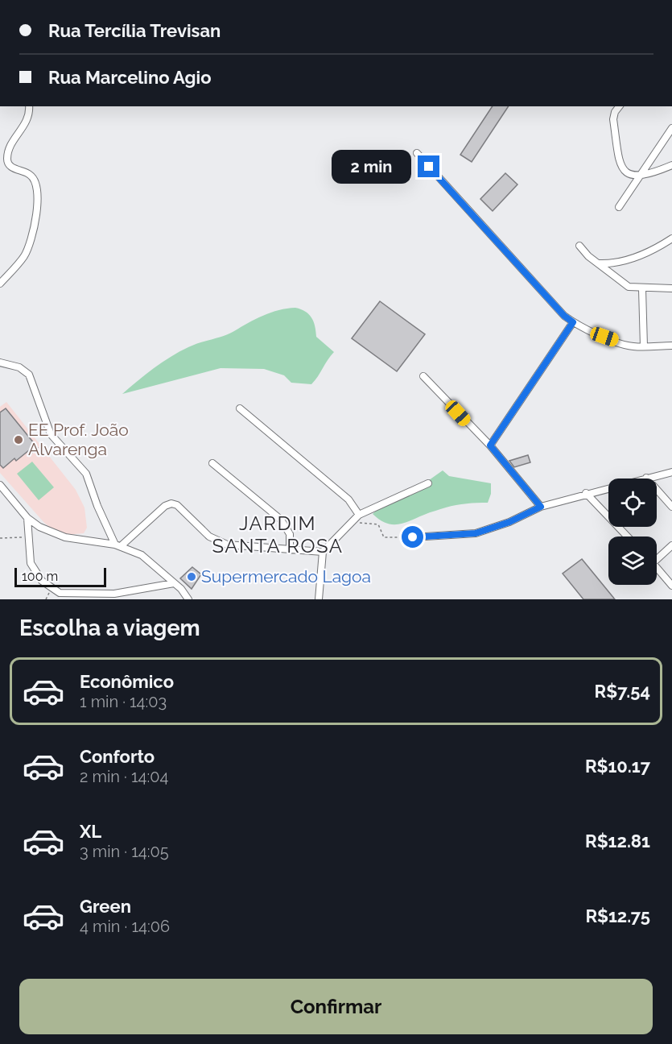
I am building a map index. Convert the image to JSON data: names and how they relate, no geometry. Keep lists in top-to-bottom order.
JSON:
{
  "districts": ["JARDIM SANTA ROSA"],
  "places": ["EE Prof. João Alvarenga", "Supermercado Lagoa"],
  "scale_bar": "100 m",
  "page": {
    "banner": ["Rua Tercília Trevisan", "Rua Marcelino Agio"],
    "bubble": "2 min",
    "scale": "100 m",
    "heading": "Escolha a viagem",
    "list": [
      {
        "name": "Econômico",
        "note": "1 min · 14:03",
        "value": "R$7.54"
      },
      {
        "name": "Conforto",
        "note": "2 min · 14:04",
        "value": "R$10.17"
      },
      {
        "name": "XL",
        "note": "3 min · 14:05",
        "value": "R$12.81"
      },
      {
        "name": "Green",
        "note": "4 min · 14:06",
        "value": "R$12.75"
      }
    ],
    "buttons": "Confirmar"
  }
}
